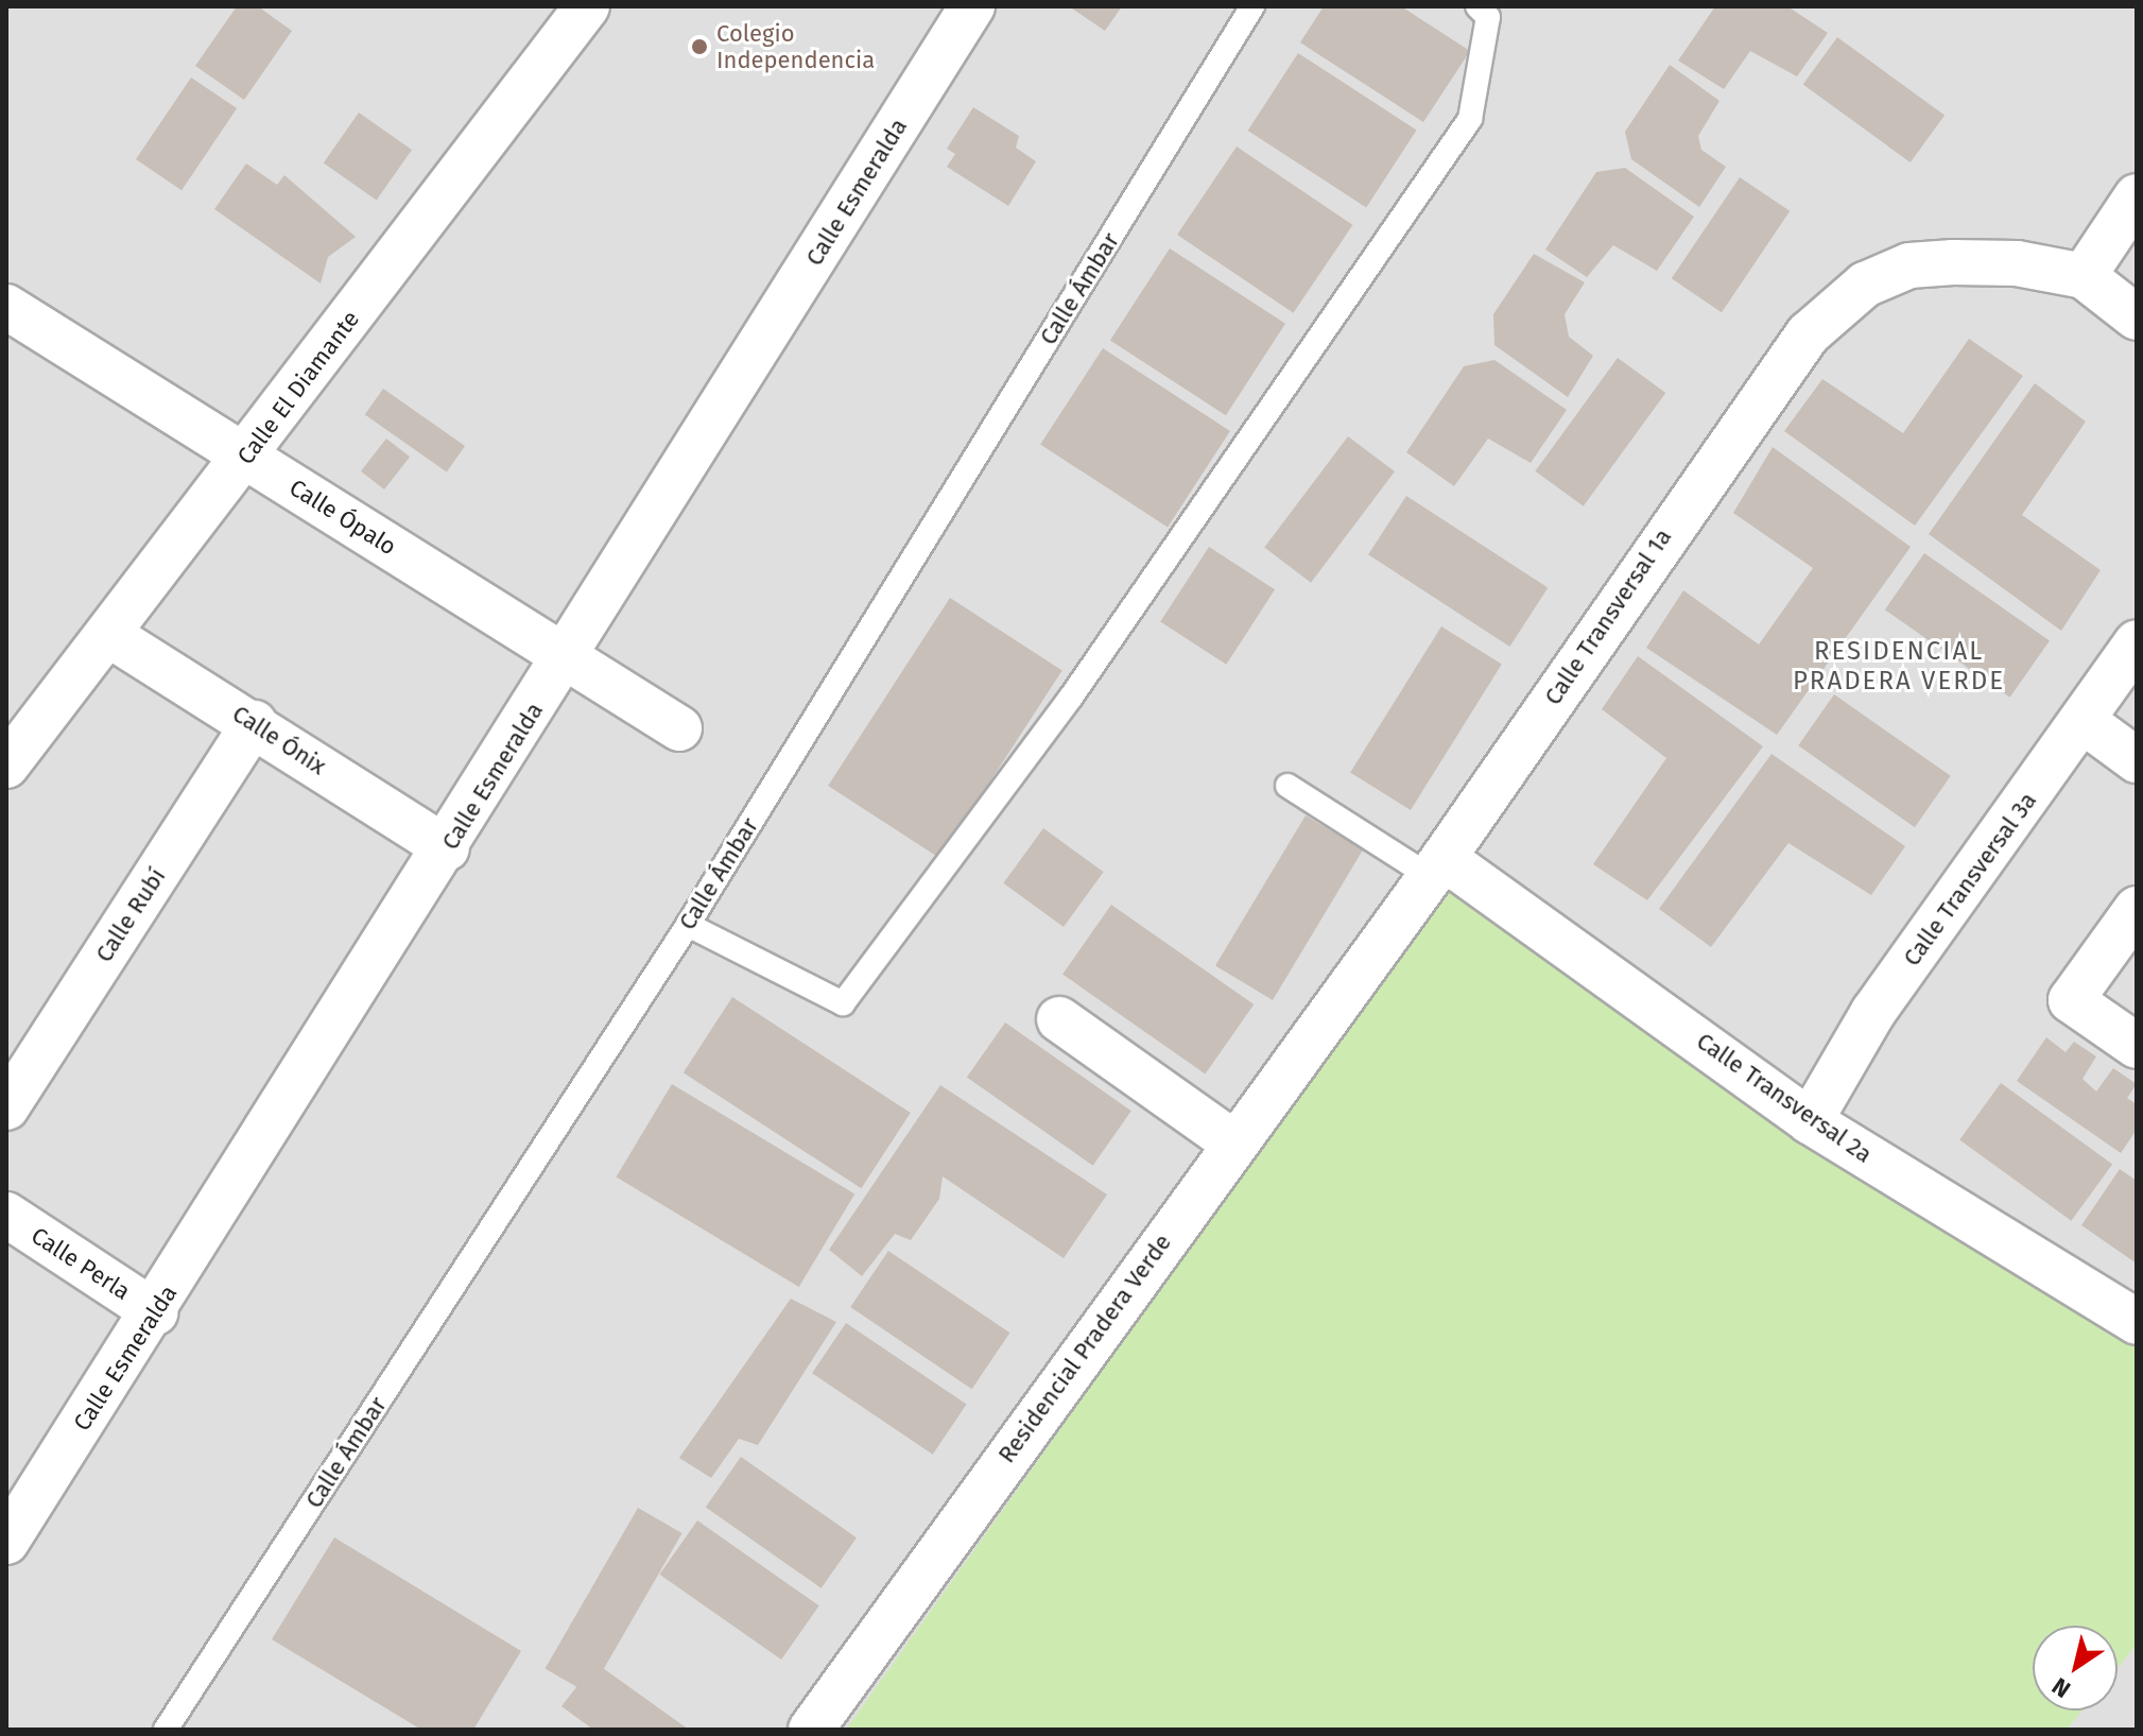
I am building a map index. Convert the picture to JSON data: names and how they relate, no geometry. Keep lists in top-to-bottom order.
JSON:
{
  "streets": {
    "street": [
      "Calle Esmeralda",
      "Calle El Diamante",
      "Calle Ópalo",
      "Calle Transversal 1a",
      "Calle Ónix",
      "Calle Transversal 3a",
      "Calle Rubí",
      "Calle Transversal 2a",
      "Calle Perla",
      "Residencial Pradera Verde"
    ],
    "lane": ["Calle Ámbar"]
  },
  "crossings": [
    ["Calle Esmeralda", "Calle Ópalo"],
    ["Calle Esmeralda", "Calle Ónix"],
    ["Calle Esmeralda", "Calle Perla"],
    ["Calle El Diamante", "Calle Ópalo"],
    ["Calle El Diamante", "Calle Ónix"],
    ["Calle Transversal 1a", "Calle Transversal 2a"],
    ["Calle Transversal 1a", "Residencial Pradera Verde"],
    ["Calle Ónix", "Calle Rubí"],
    ["Calle Transversal 3a", "Calle Transversal 2a"]
  ],
  "districts": ["RESIDENCIAL PRADERA VERDE"],
  "places": ["Colegio Independencia"],
  "north": "bottom left"
}
